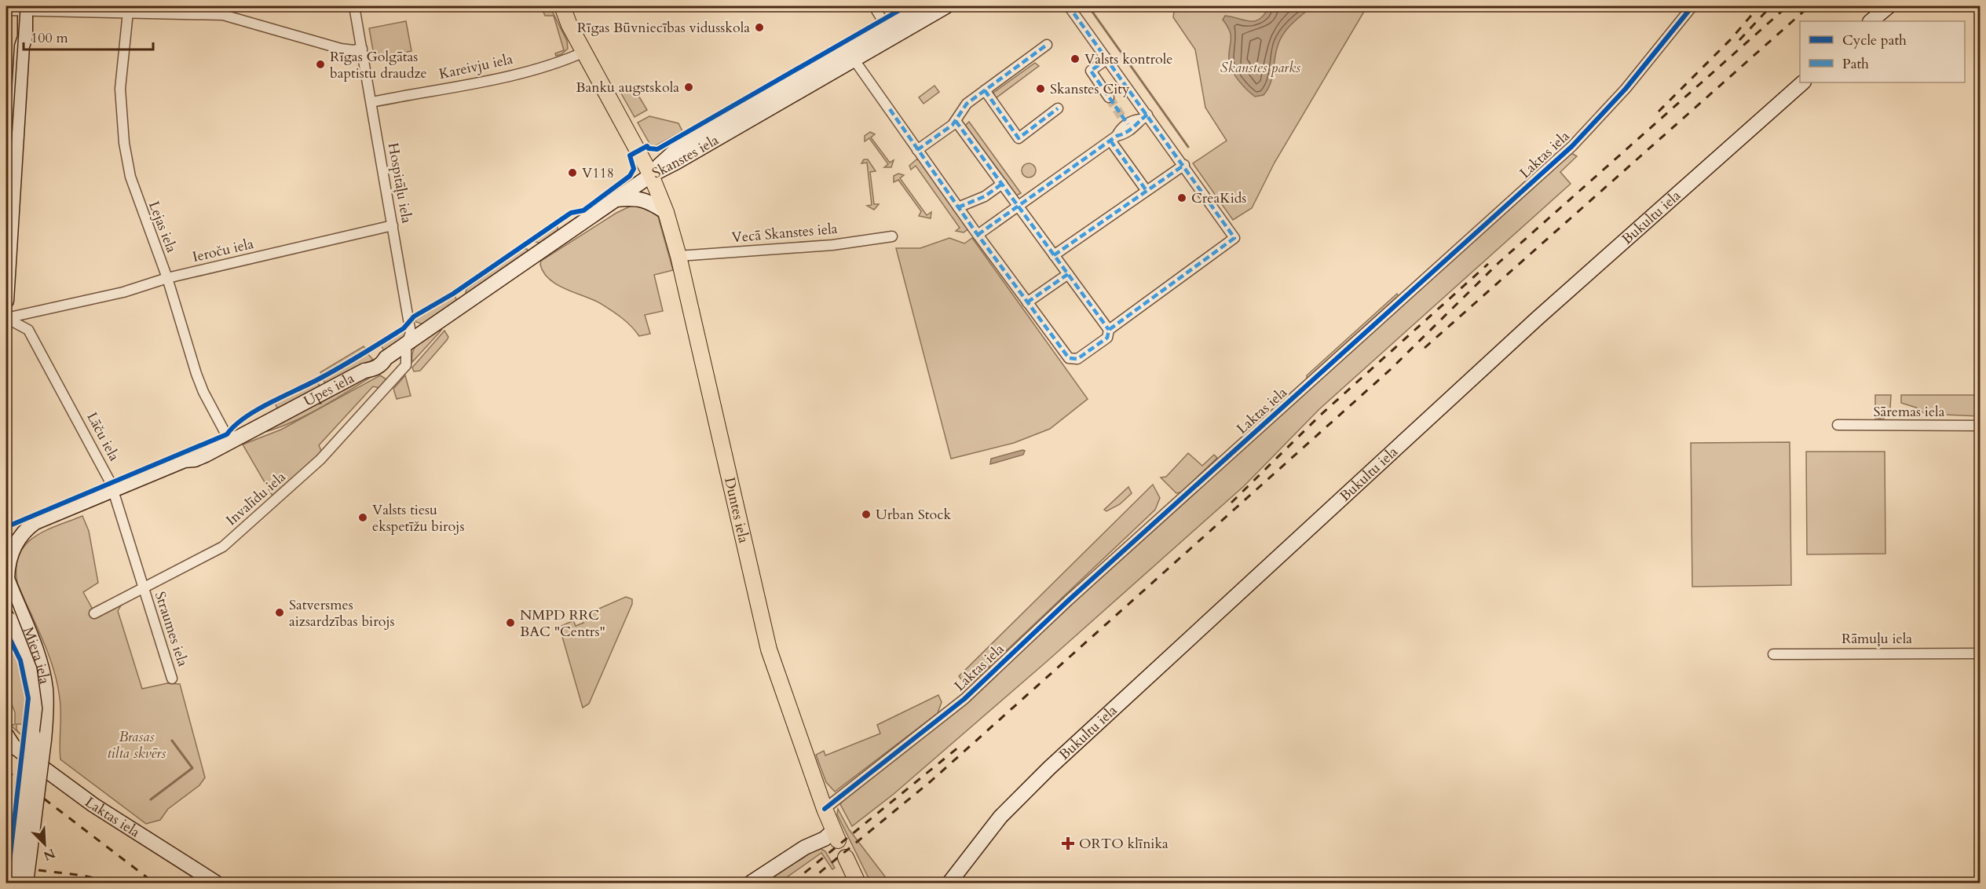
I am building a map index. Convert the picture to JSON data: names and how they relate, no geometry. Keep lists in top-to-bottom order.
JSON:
{
  "streets": {
    "main road": ["Duntes iela"],
    "street": [
      "Kareivju iela",
      "Skanstes iela",
      "Laktas iela",
      "Hospitāļu iela",
      "Bukultu iela",
      "Lejas iela",
      "Vecā Skanstes iela",
      "Ieroču iela",
      "Upes iela",
      "Sāremas iela",
      "Lāču iela",
      "Invalīdu iela",
      "Straumes iela",
      "Rāmuļu iela",
      "Miera iela"
    ]
  },
  "crossings": [
    ["Kareivju iela", "Hospitāļu iela"],
    ["Kareivju iela", "Duntes iela"],
    ["Skanstes iela", "Upes iela"],
    ["Skanstes iela", "Duntes iela"],
    ["Laktas iela", "Duntes iela"],
    ["Hospitāļu iela", "Ieroču iela"],
    ["Hospitāļu iela", "Upes iela"],
    ["Hospitāļu iela", "Invalīdu iela"],
    ["Lejas iela", "Ieroču iela"],
    ["Lejas iela", "Upes iela"],
    ["Vecā Skanstes iela", "Duntes iela"],
    ["Ieroču iela", "Lāču iela"],
    ["Upes iela", "Lāču iela"],
    ["Upes iela", "Duntes iela"],
    ["Upes iela", "Miera iela"],
    ["Lāču iela", "Invalīdu iela"],
    ["Lāču iela", "Straumes iela"],
    ["Invalīdu iela", "Straumes iela"]
  ],
  "parks": ["Skanstes parks", "Brasas tilta skvērs"],
  "places": {
    "other": [
      "Rīgas Būvniecības vidusskola",
      "Valsts kontrole",
      "Rīgas Golgātas baptistu draudze",
      "Banku augstskola",
      "Skanstes City",
      "V118",
      "CreaKids",
      "Urban Stock",
      "Valsts tiesu ekspetīžu birojs",
      "Satversmes aizsardzības birojs",
      "NMPD RRC BAC \"Centrs\""
    ],
    "health": ["ORTO klīnika"]
  },
  "legend": ["Cycle path", "Path"],
  "scale_bar": "100 m",
  "north": "bottom right"
}
